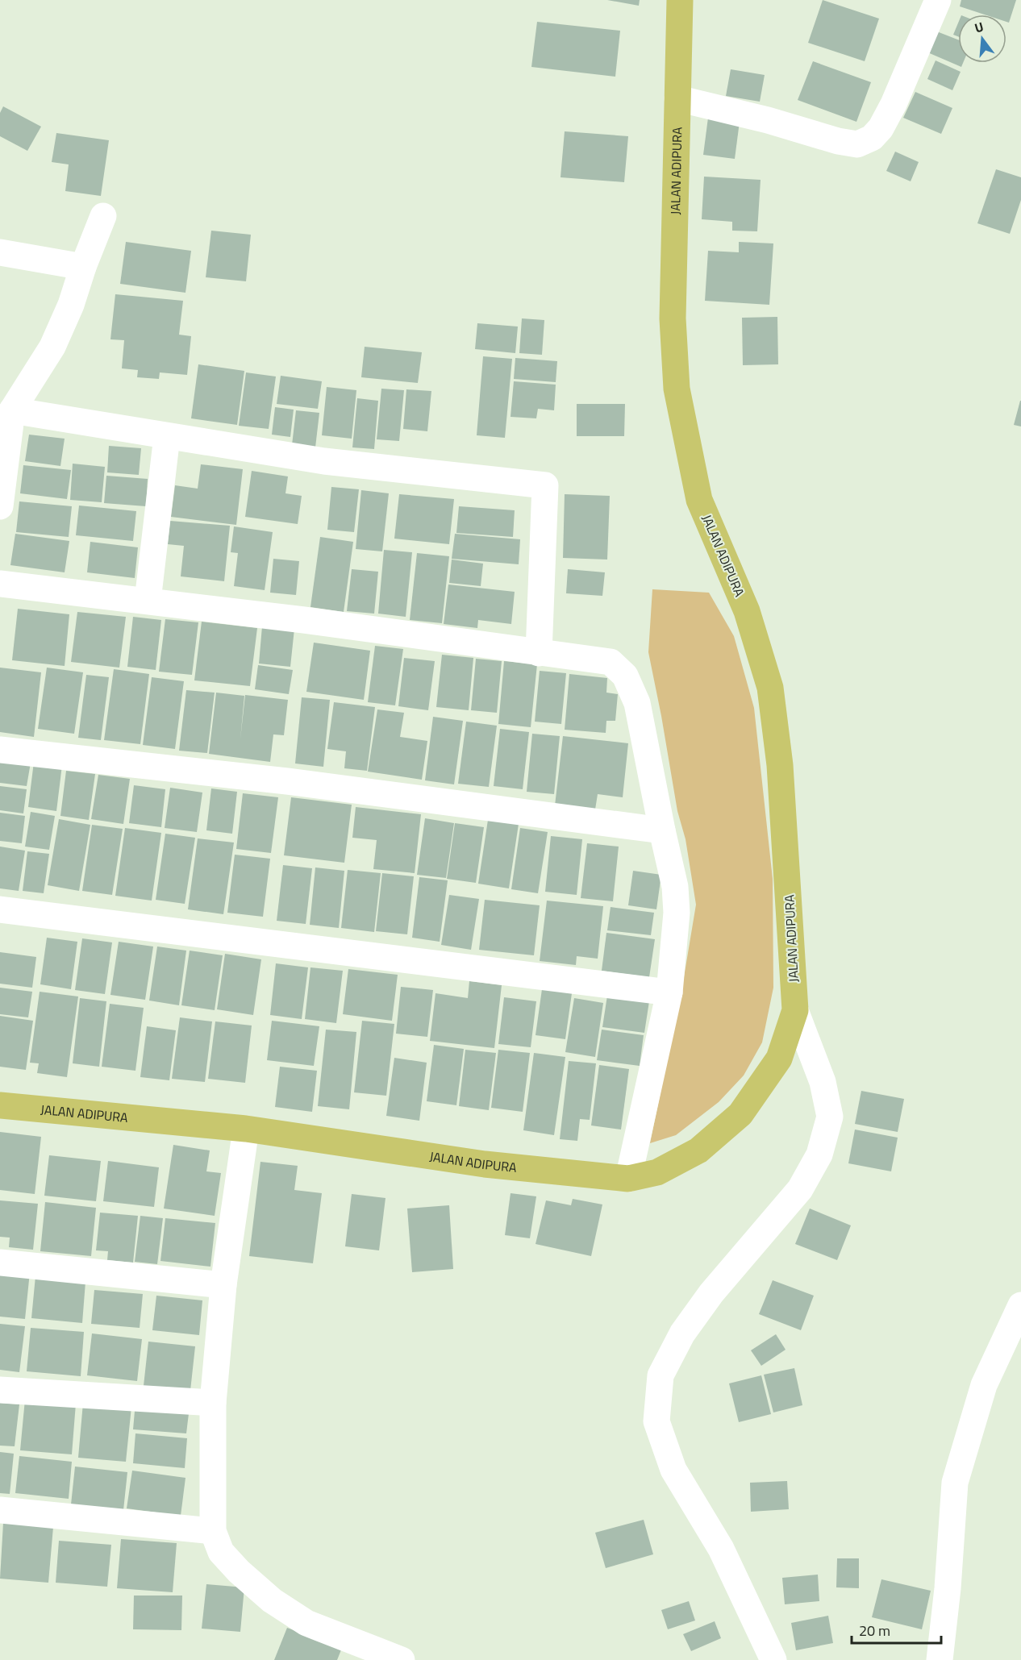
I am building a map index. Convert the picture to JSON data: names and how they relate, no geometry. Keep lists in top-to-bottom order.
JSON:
{
  "streets": {
    "highway": ["JALAN ADIPURA"]
  },
  "scale_bar": "20 m",
  "north": "top"
}
